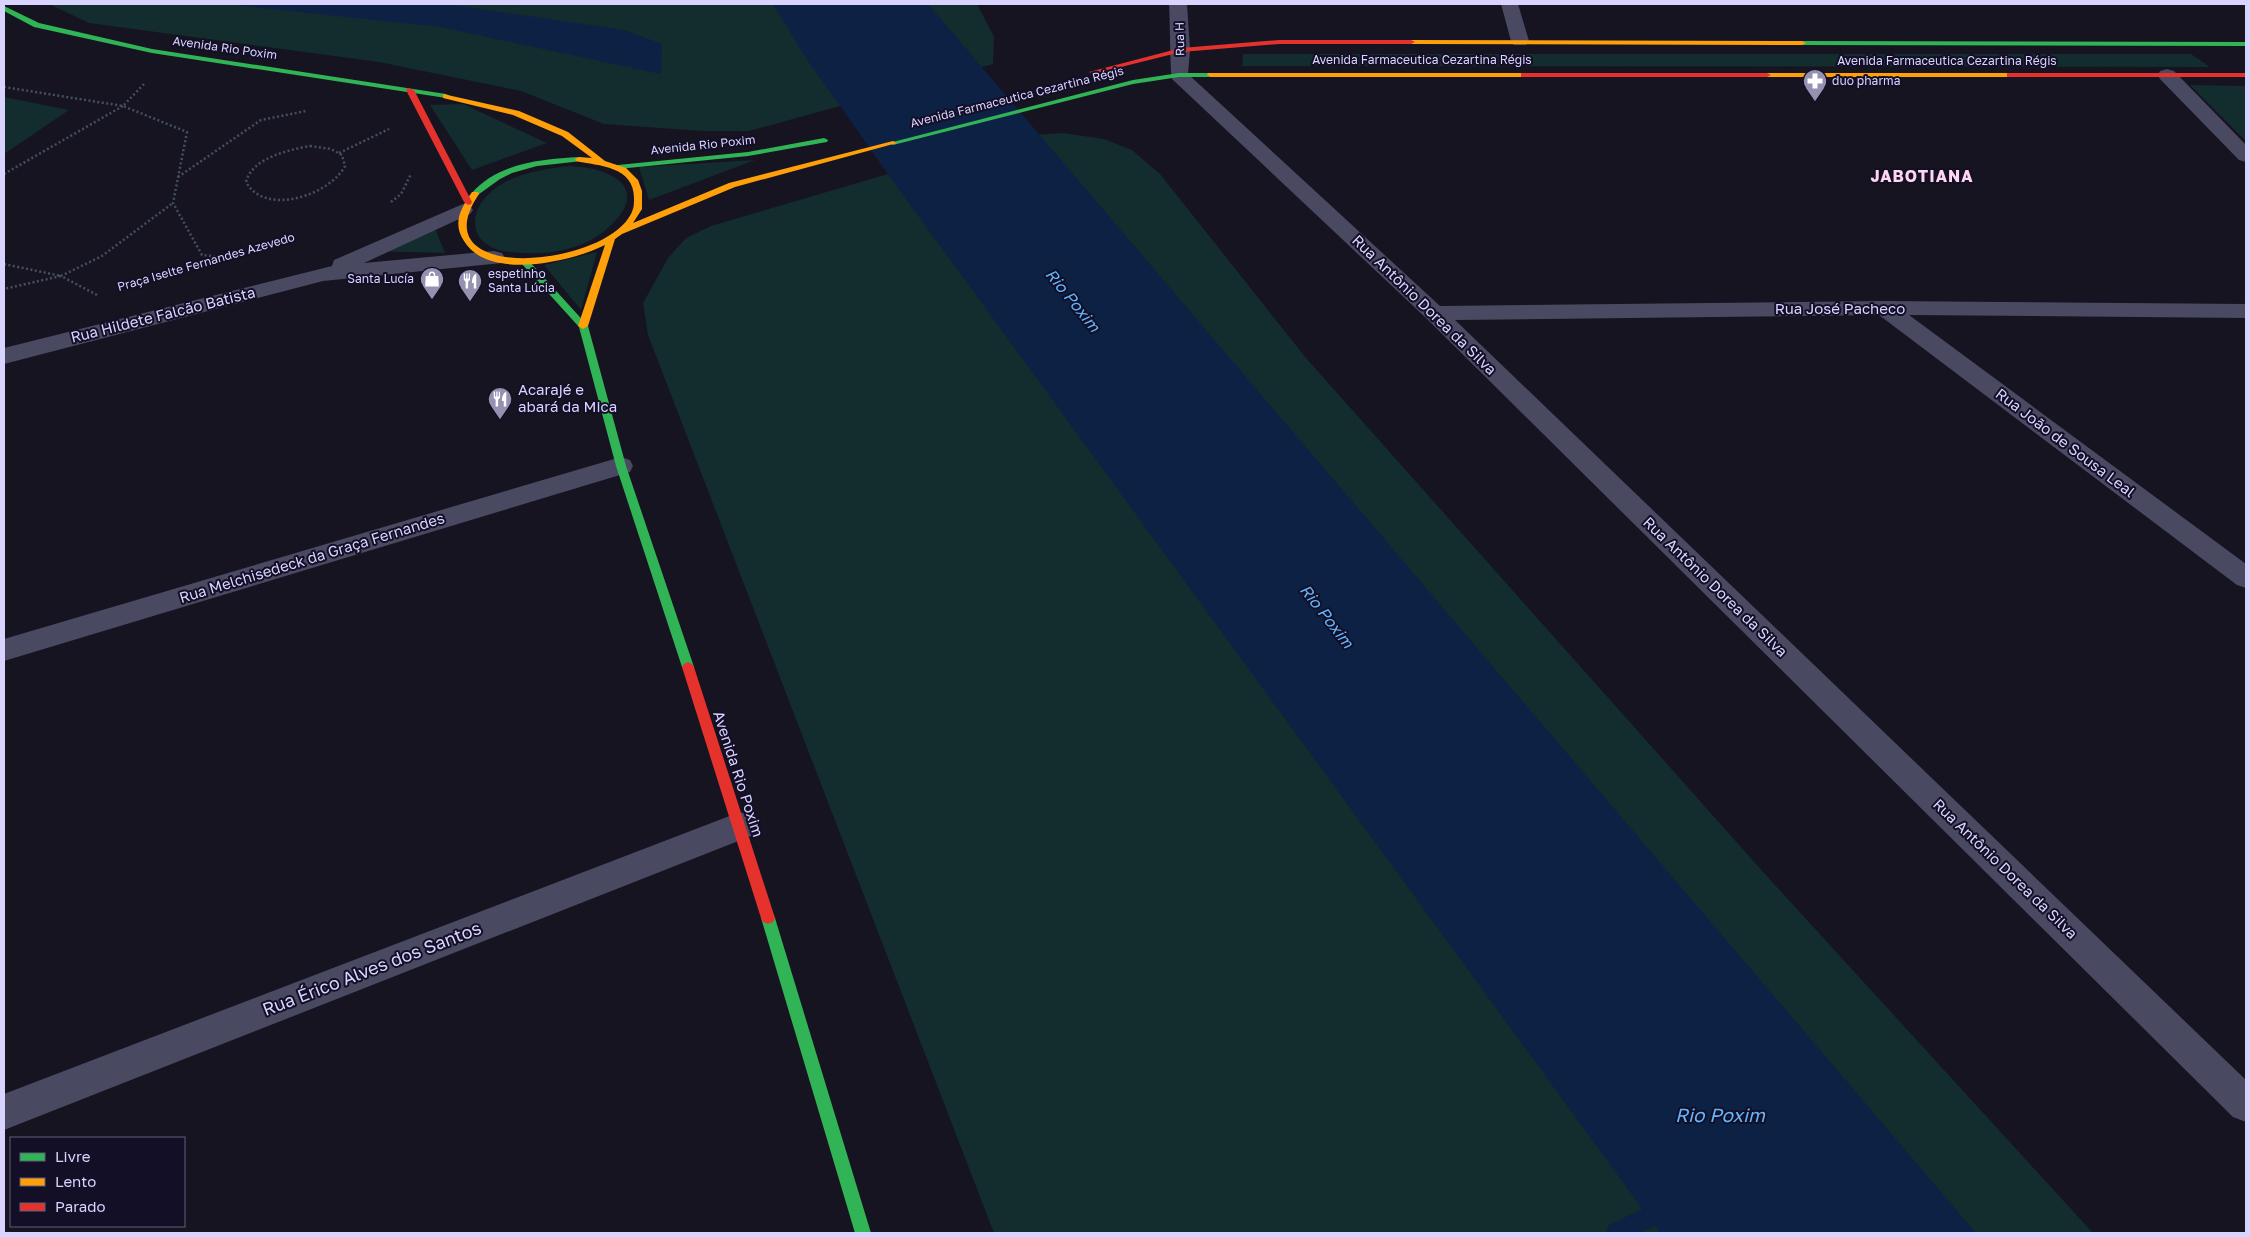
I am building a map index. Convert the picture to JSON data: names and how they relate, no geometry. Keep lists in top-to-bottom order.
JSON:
{
  "streets": {
    "street": [
      "Rua H",
      "Avenida Rio Poxim",
      "Avenida Farmaceutica Cezartina Régis",
      "Rua Antônio Dorea da Silva",
      "Rua José Pacheco",
      "Rua Hildete Falcão Batista",
      "Rua João de Sousa Leal",
      "Rua Melchisedeck da Graça Fernandes",
      "Rua Érico Alves dos Santos"
    ]
  },
  "crossings": [
    ["Rua H", "Avenida Farmaceutica Cezartina Régis"],
    ["Rua H", "Rua Antônio Dorea da Silva"],
    ["Avenida Rio Poxim", "Avenida Farmaceutica Cezartina Régis"],
    ["Avenida Rio Poxim", "Rua Hildete Falcão Batista"],
    ["Avenida Rio Poxim", "Rua Melchisedeck da Graça Fernandes"],
    ["Avenida Rio Poxim", "Rua Érico Alves dos Santos"],
    ["Avenida Farmaceutica Cezartina Régis", "Rua Antônio Dorea da Silva"],
    ["Avenida Farmaceutica Cezartina Régis", "Rua Hildete Falcão Batista"],
    ["Rua Antônio Dorea da Silva", "Rua José Pacheco"],
    ["Rua José Pacheco", "Rua João de Sousa Leal"]
  ],
  "districts": ["JABOTIANA"],
  "water": ["Rio Poxim"],
  "places": {
    "pharmacy": ["duo pharma"],
    "shop": ["Santa Lucía"],
    "restaurant": ["espetinho Santa Lúcia", "Acarajé e abará da Mica"]
  },
  "legend": ["Livre", "Lento", "Parado"]
}
